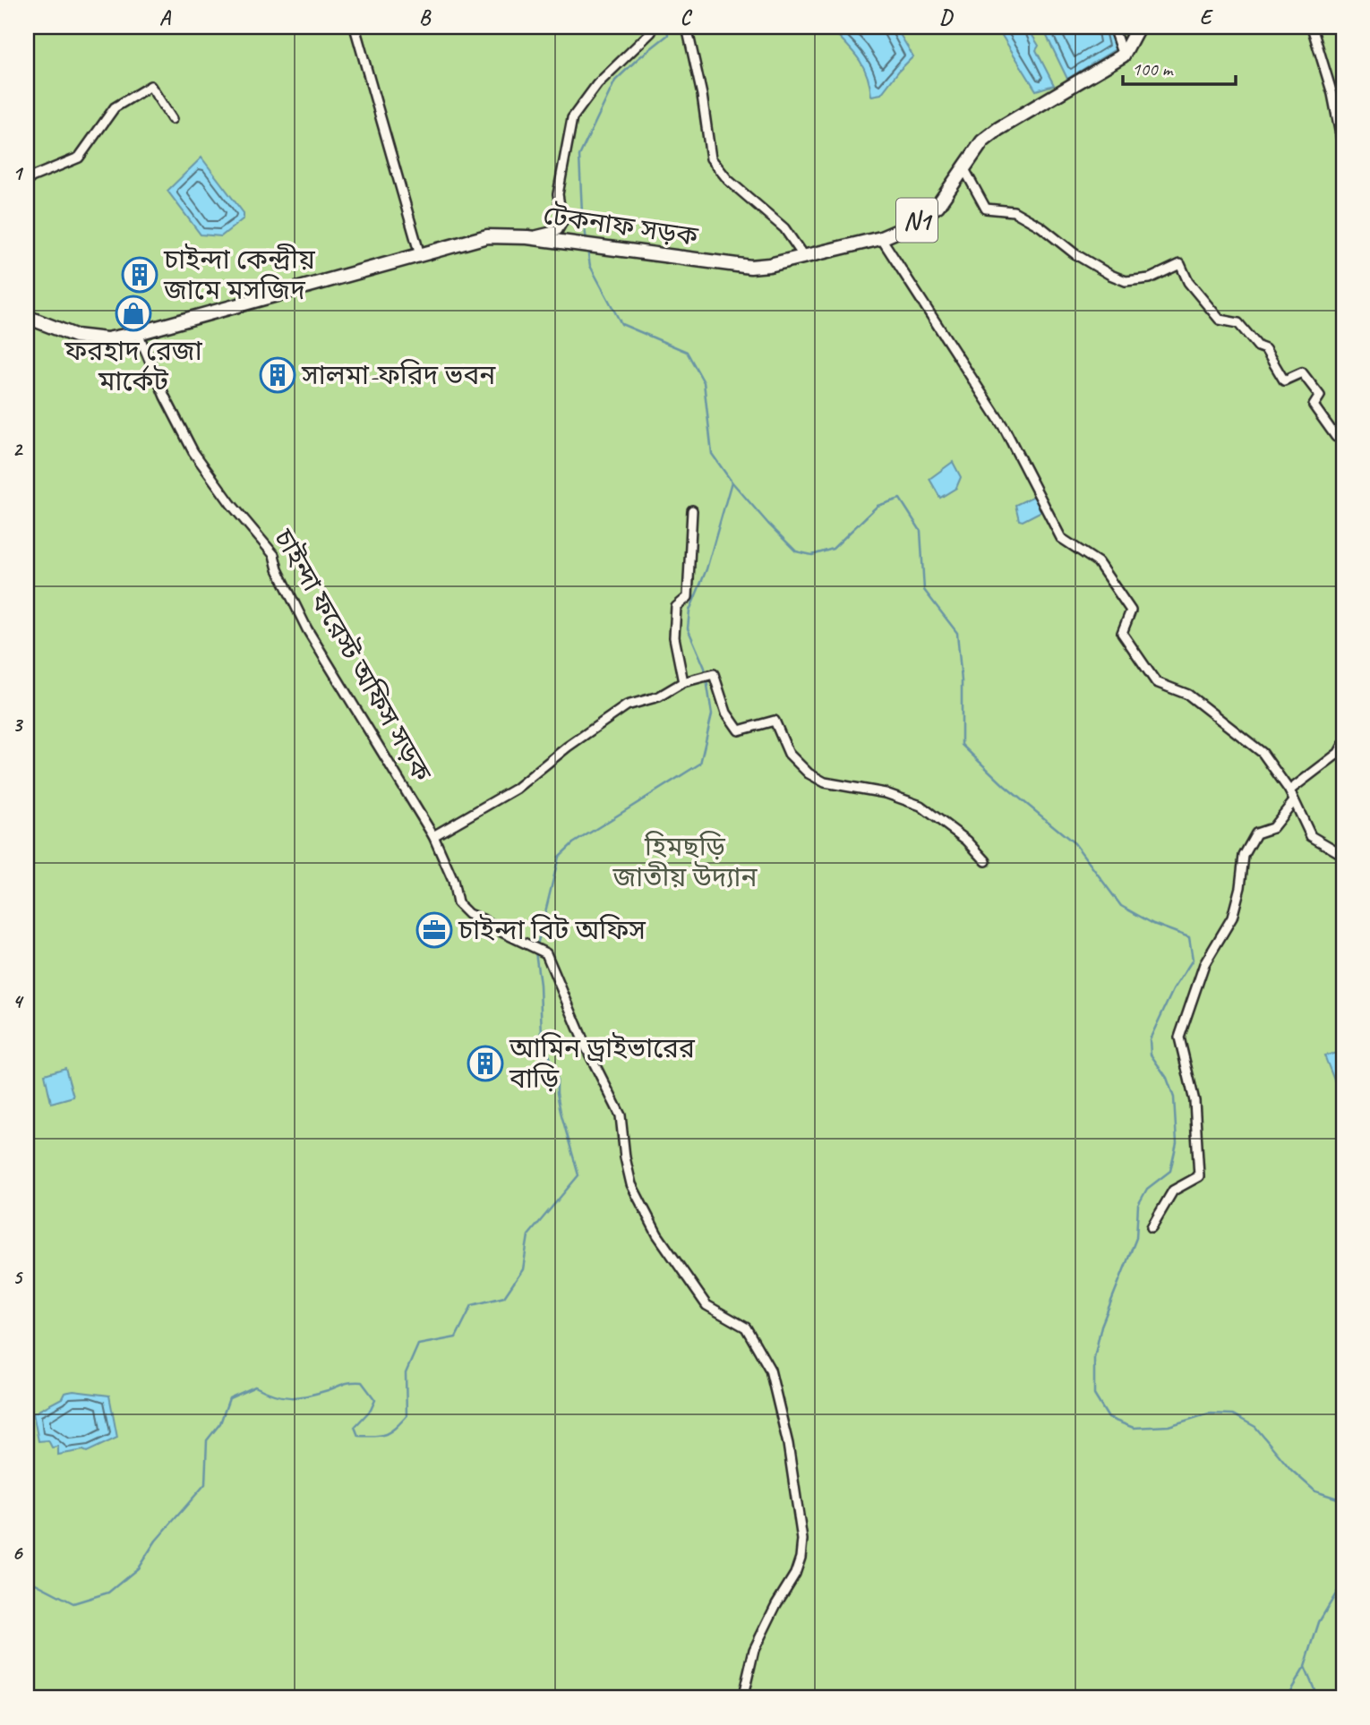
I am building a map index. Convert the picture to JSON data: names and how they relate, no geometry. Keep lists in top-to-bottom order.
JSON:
{
  "streets": {
    "highway": ["N1", "টেকনাফ সড়ক"],
    "street": ["চাইন্দা ফরেস্ট অফিস সড়ক"]
  },
  "crossings": [
    ["টেকনাফ সড়ক", "চাইন্দা ফরেস্ট অফিস সড়ক"]
  ],
  "parks": ["হিমছড়ি জাতীয় উদ্যান"],
  "places": {
    "building": ["চাইন্দা কেন্দ্রীয় জামে মসজিদ", "সালমা-ফরিদ ভবন", "আমিন ড্রাইভারের বাড়ি"],
    "shop": ["ফরহাদ রেজা মার্কেট"],
    "office": ["চাইন্দা বিট অফিস"]
  },
  "scale_bar": "100 m",
  "grid": {
    "columns": [
      "A",
      "B",
      "C",
      "D",
      "E"
    ],
    "rows": [
      "1",
      "2",
      "3",
      "4",
      "5",
      "6"
    ]
  }
}
